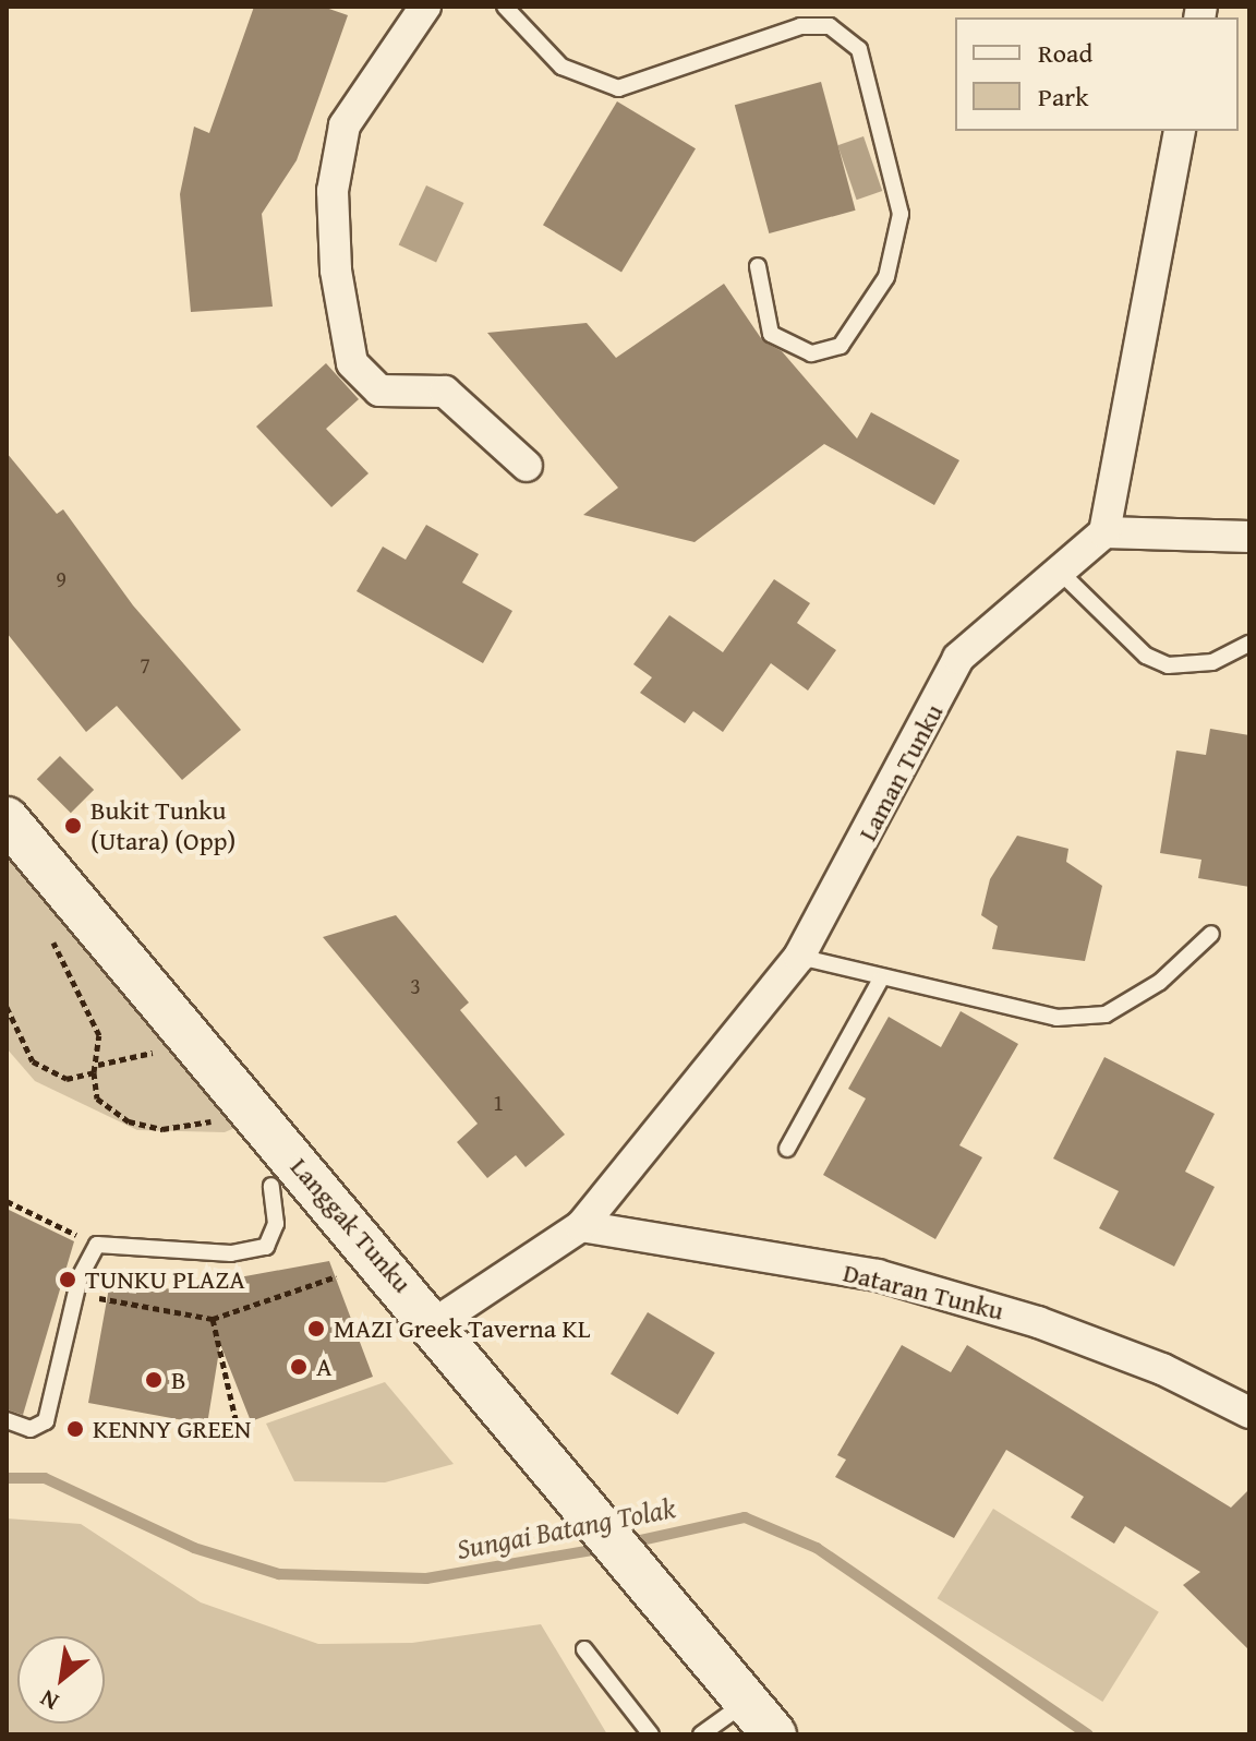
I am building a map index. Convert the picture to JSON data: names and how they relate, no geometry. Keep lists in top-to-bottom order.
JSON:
{
  "streets": {
    "street": ["Laman Tunku", "Langgak Tunku", "Dataran Tunku"]
  },
  "crossings": [
    ["Laman Tunku", "Langgak Tunku"],
    ["Laman Tunku", "Dataran Tunku"]
  ],
  "water": ["Sungai Batang Tolak"],
  "places": [
    "Bukit Tunku (Utara) (Opp)",
    "TUNKU PLAZA",
    "MAZI Greek Taverna KL",
    "A",
    "B",
    "KENNY GREEN"
  ],
  "house_numbers": [
    "9",
    "7",
    "3",
    "1"
  ],
  "legend": ["Road", "Park"],
  "north": "bottom left"
}
